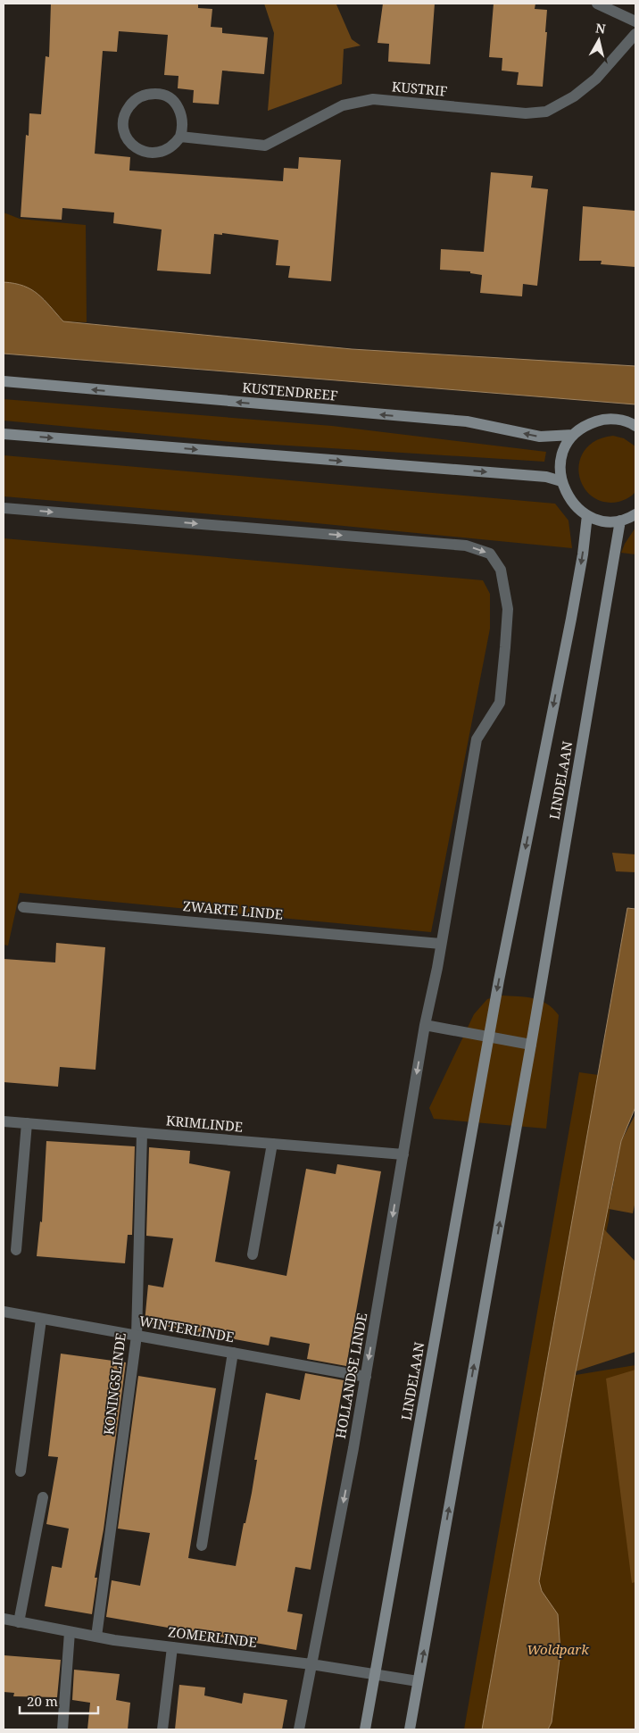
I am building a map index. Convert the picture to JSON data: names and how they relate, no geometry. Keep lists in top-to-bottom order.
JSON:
{
  "streets": {
    "main road": ["KUSTENDREEF", "LINDELAAN"],
    "street": [
      "KUSTRIF",
      "ZWARTE LINDE",
      "KRIMLINDE",
      "WINTERLINDE",
      "HOLLANDSE LINDE",
      "KONINGSLINDE",
      "ZOMERLINDE"
    ]
  },
  "crossings": [
    ["LINDELAAN", "ZOMERLINDE"],
    ["ZWARTE LINDE", "HOLLANDSE LINDE"],
    ["KRIMLINDE", "HOLLANDSE LINDE"],
    ["KRIMLINDE", "KONINGSLINDE"],
    ["WINTERLINDE", "HOLLANDSE LINDE"],
    ["WINTERLINDE", "KONINGSLINDE"],
    ["HOLLANDSE LINDE", "ZOMERLINDE"],
    ["KONINGSLINDE", "ZOMERLINDE"]
  ],
  "parks": ["Woldpark"],
  "scale_bar": "20 m",
  "north": "top"
}
